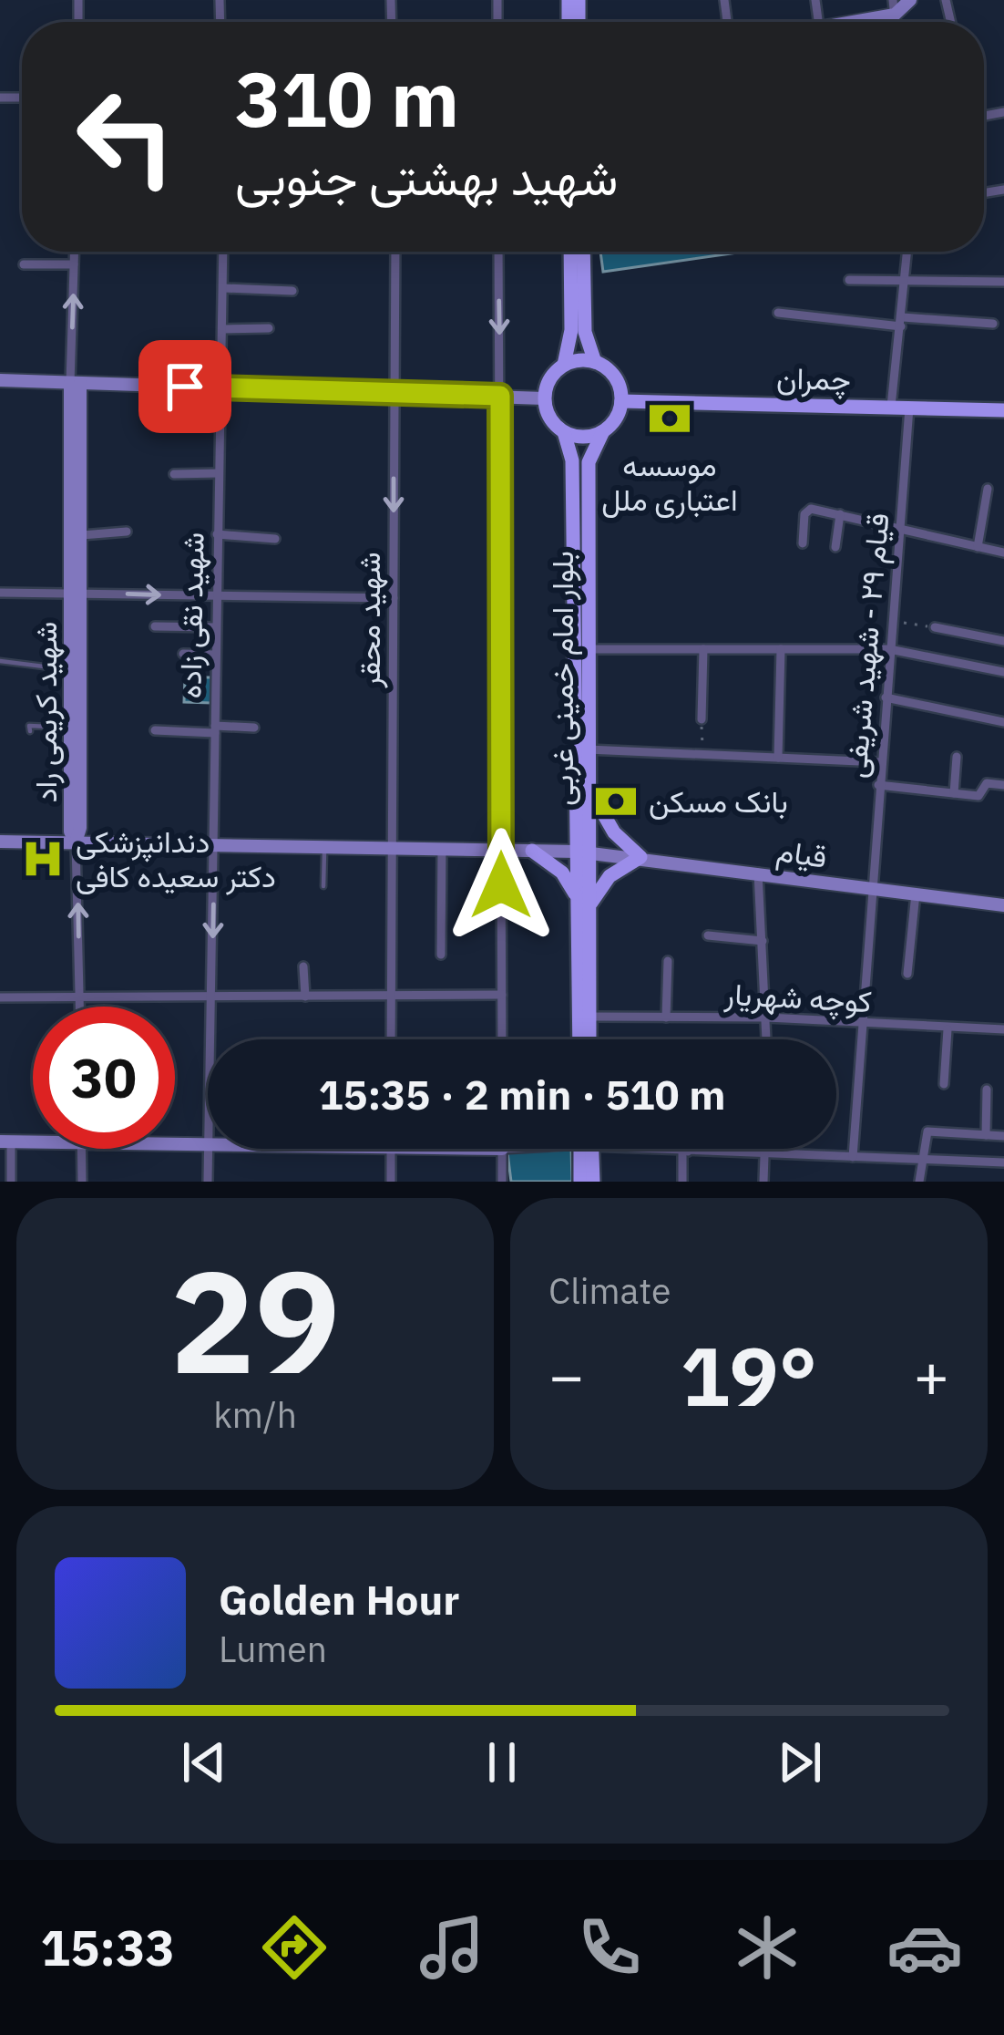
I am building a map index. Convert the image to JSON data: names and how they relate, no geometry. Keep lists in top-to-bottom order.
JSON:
{
  "streets": {
    "main road": [
      "چمران",
      "بلوار امام خمینی غربی",
      "شهید کریمی راد",
      "قیام"
    ],
    "street": [
      "شهید نقی زاده",
      "شهید محقر",
      "قیام ۲۹ - شهید شریفی",
      "کوچه شهریار"
    ]
  },
  "crossings": [
    ["چمران", "قیام ۲۹ - شهید شریفی"],
    ["چمران", "بلوار امام خمینی غربی"],
    ["شهید نقی زاده", "قیام"],
    ["شهید محقر", "قیام"],
    ["قیام ۲۹ - شهید شریفی", "قیام"],
    ["قیام ۲۹ - شهید شریفی", "کوچه شهریار"],
    ["بلوار امام خمینی غربی", "قیام"],
    ["بلوار امام خمینی غربی", "کوچه شهریار"],
    ["شهید کریمی راد", "قیام"]
  ],
  "places": {
    "bank": ["موسسه اعتباری ملل", "بانک مسکن"],
    "hospital": ["دندانپزشکی دکتر سعیده کافی"]
  },
  "page": {
    "turn": ["310 m", "شهید بهشتی جنوبی"],
    "limit": "30",
    "trip": "15:35 · 2 min · 510 m",
    "tile": [
      ["29", "km/h"],
      "Climate"
    ],
    "heat": ["−", "19°", "+"],
    "song": ["Golden Hour", "Lumen"],
    "tabs": "15:33"
  }
}
